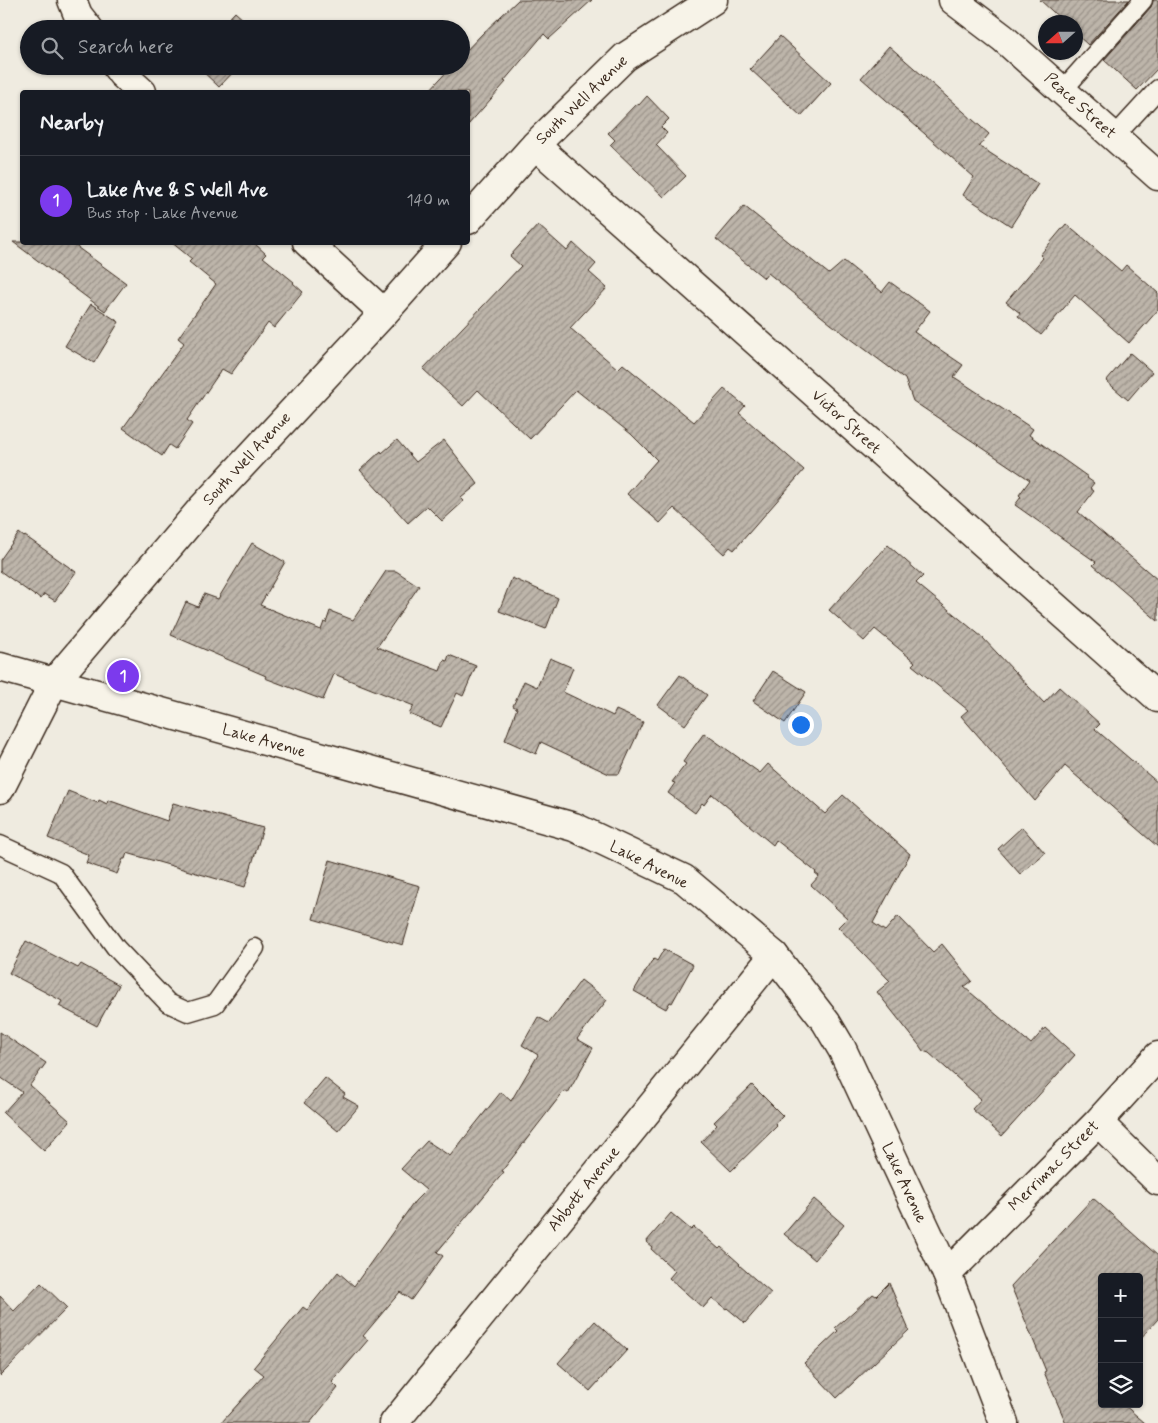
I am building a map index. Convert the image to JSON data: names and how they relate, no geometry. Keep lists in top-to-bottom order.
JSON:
{
  "streets": {
    "street": [
      "South Well Avenue",
      "Peace Street",
      "Victor Street",
      "Lake Avenue",
      "Merrimac Street",
      "Abbott Avenue"
    ]
  },
  "crossings": [
    ["South Well Avenue", "Victor Street"],
    ["South Well Avenue", "Lake Avenue"],
    ["Lake Avenue", "Merrimac Street"],
    ["Lake Avenue", "Abbott Avenue"]
  ],
  "north": "left",
  "page": {
    "search": "Search here",
    "heading": "Nearby",
    "list": [
      {
        "mark": "1",
        "name": "Lake Ave & S Well Ave",
        "note": "Bus stop · Lake Avenue",
        "value": "140 m"
      }
    ],
    "pins": "1",
    "map_buttons": ["+", "−"]
  }
}
